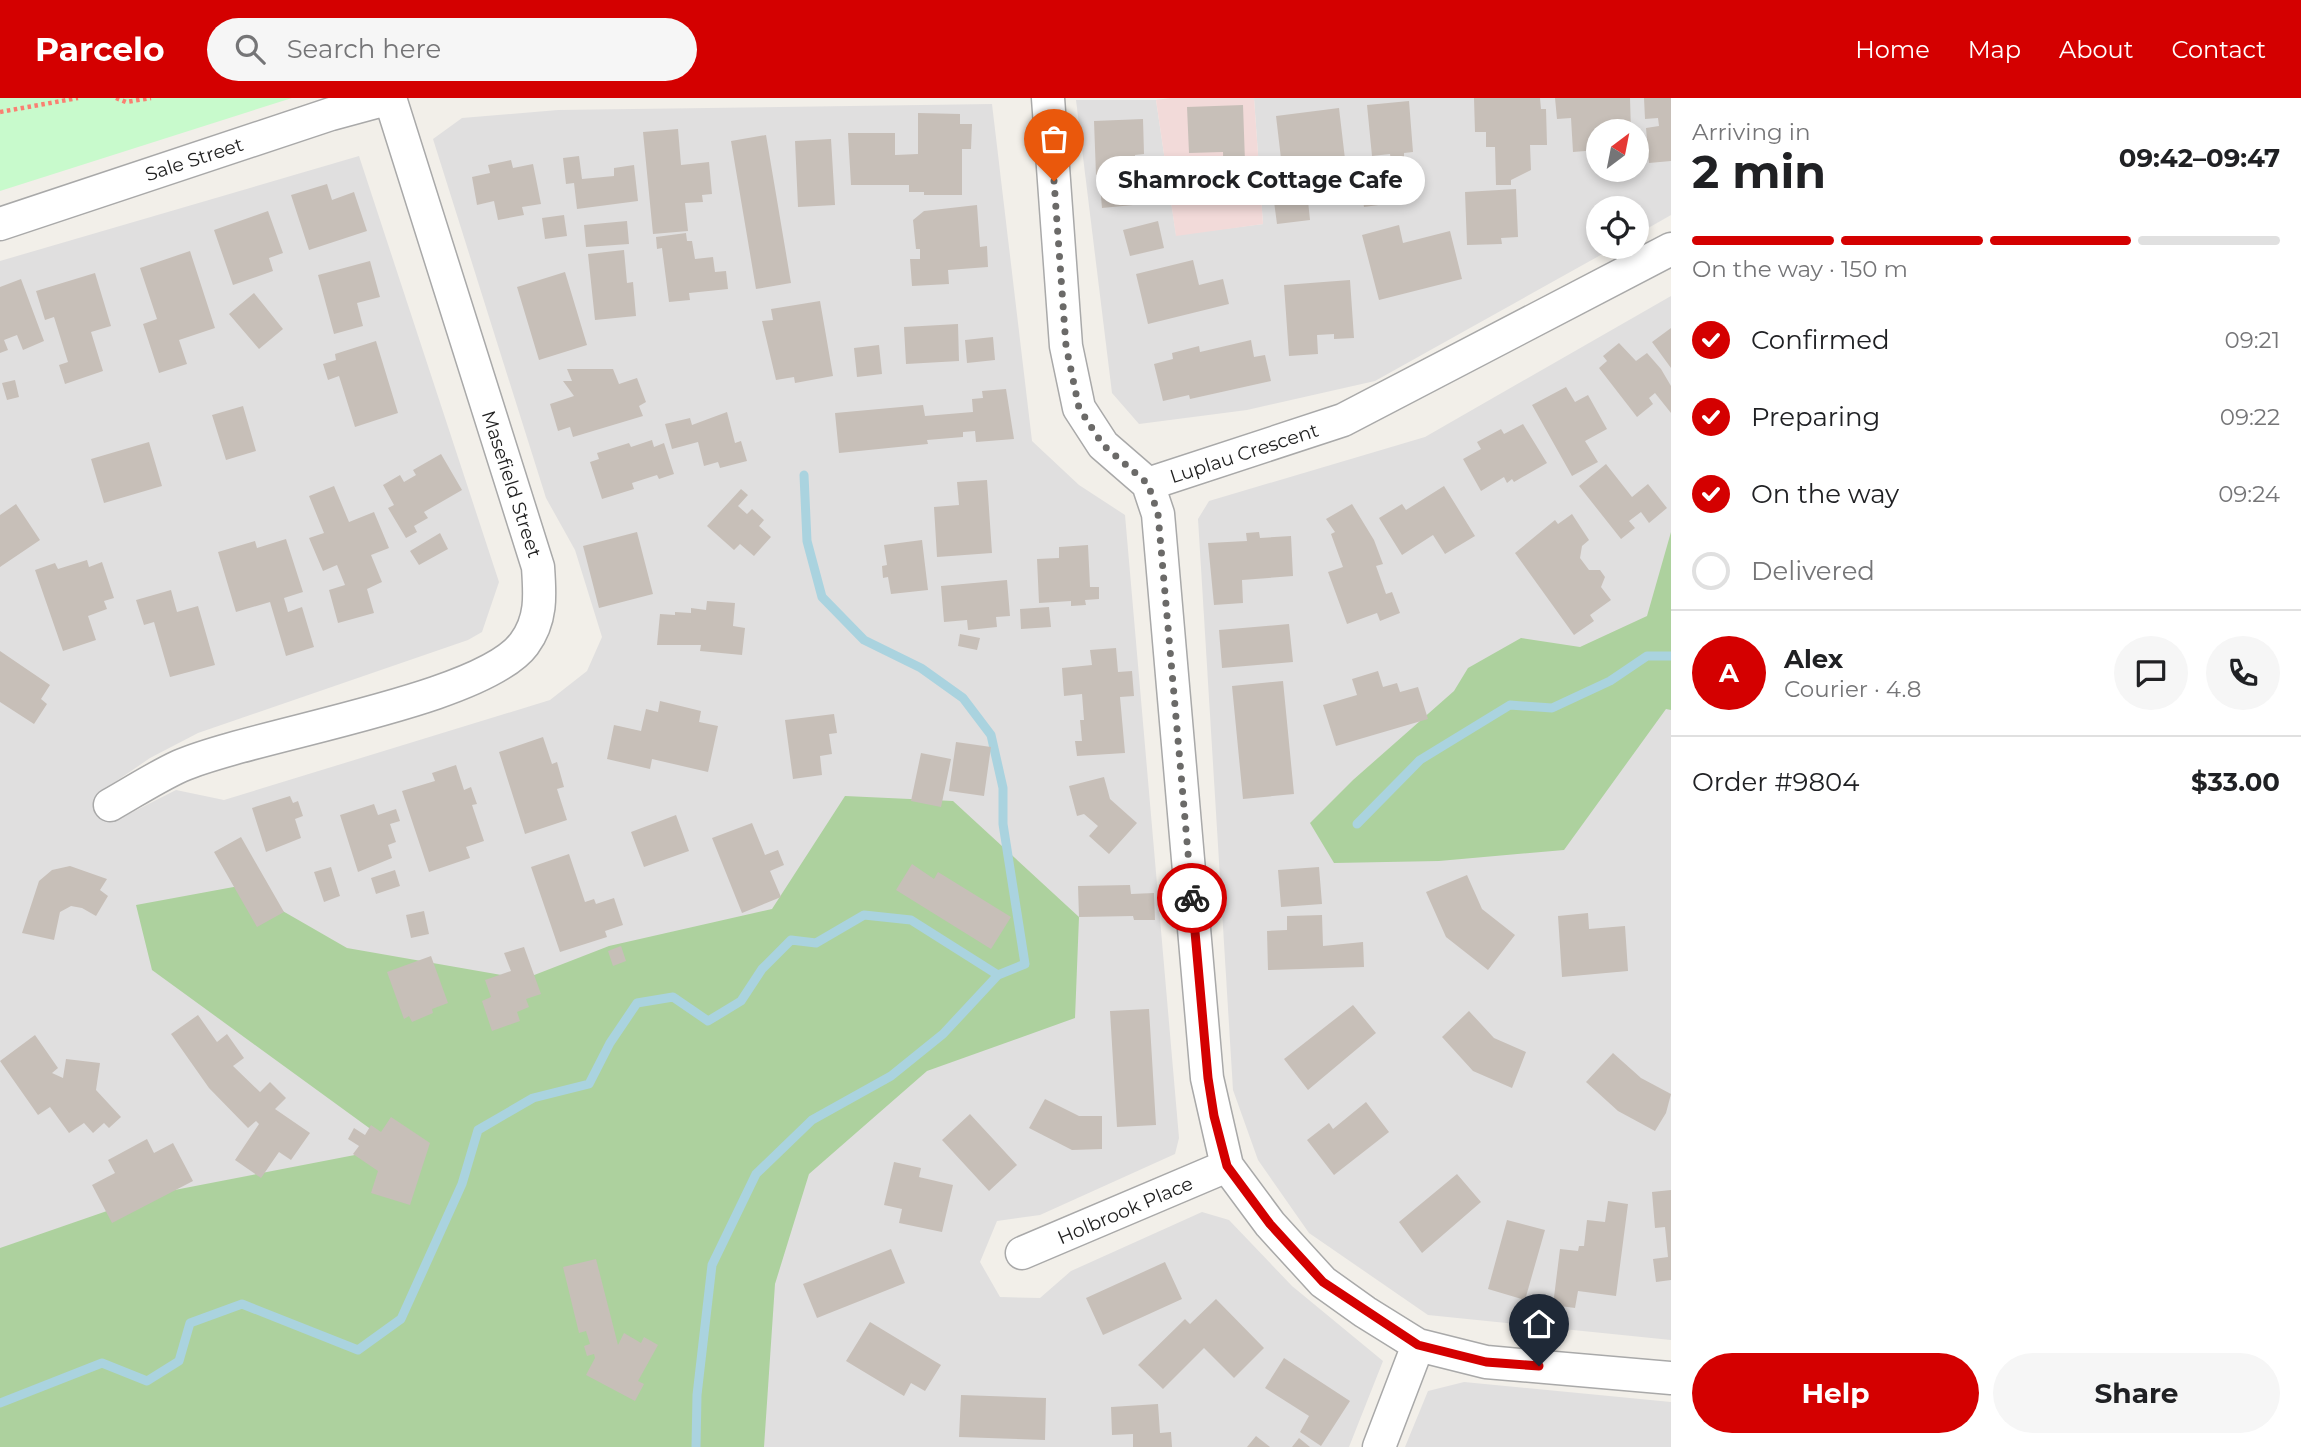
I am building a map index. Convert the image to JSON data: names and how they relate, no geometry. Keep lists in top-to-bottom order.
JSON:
{
  "streets": {
    "street": [
      "Sale Street",
      "Luplau Crescent",
      "Masefield Street",
      "Holbrook Place"
    ]
  },
  "crossings": [
    ["Sale Street", "Masefield Street"]
  ],
  "places": ["Shamrock Cottage Cafe"],
  "north": "top right",
  "page": {
    "header": "Parcelo",
    "search": "Search here",
    "nav": [
      "Home",
      "Map",
      "About",
      "Contact"
    ],
    "heading": ["2 min", "Arriving in", "09:42–09:47"],
    "panel": [
      "Alex",
      "Courier · 4.8",
      "Order #9804",
      "$33.00"
    ],
    "bubble": "Shamrock Cottage Cafe",
    "bar": "On the way · 150 m",
    "list": [
      ["Confirmed", "09:21"],
      ["Preparing", "09:22"],
      ["On the way", "09:24"],
      "Delivered"
    ],
    "round": "A",
    "buttons": ["Help", "Share"]
  }
}
